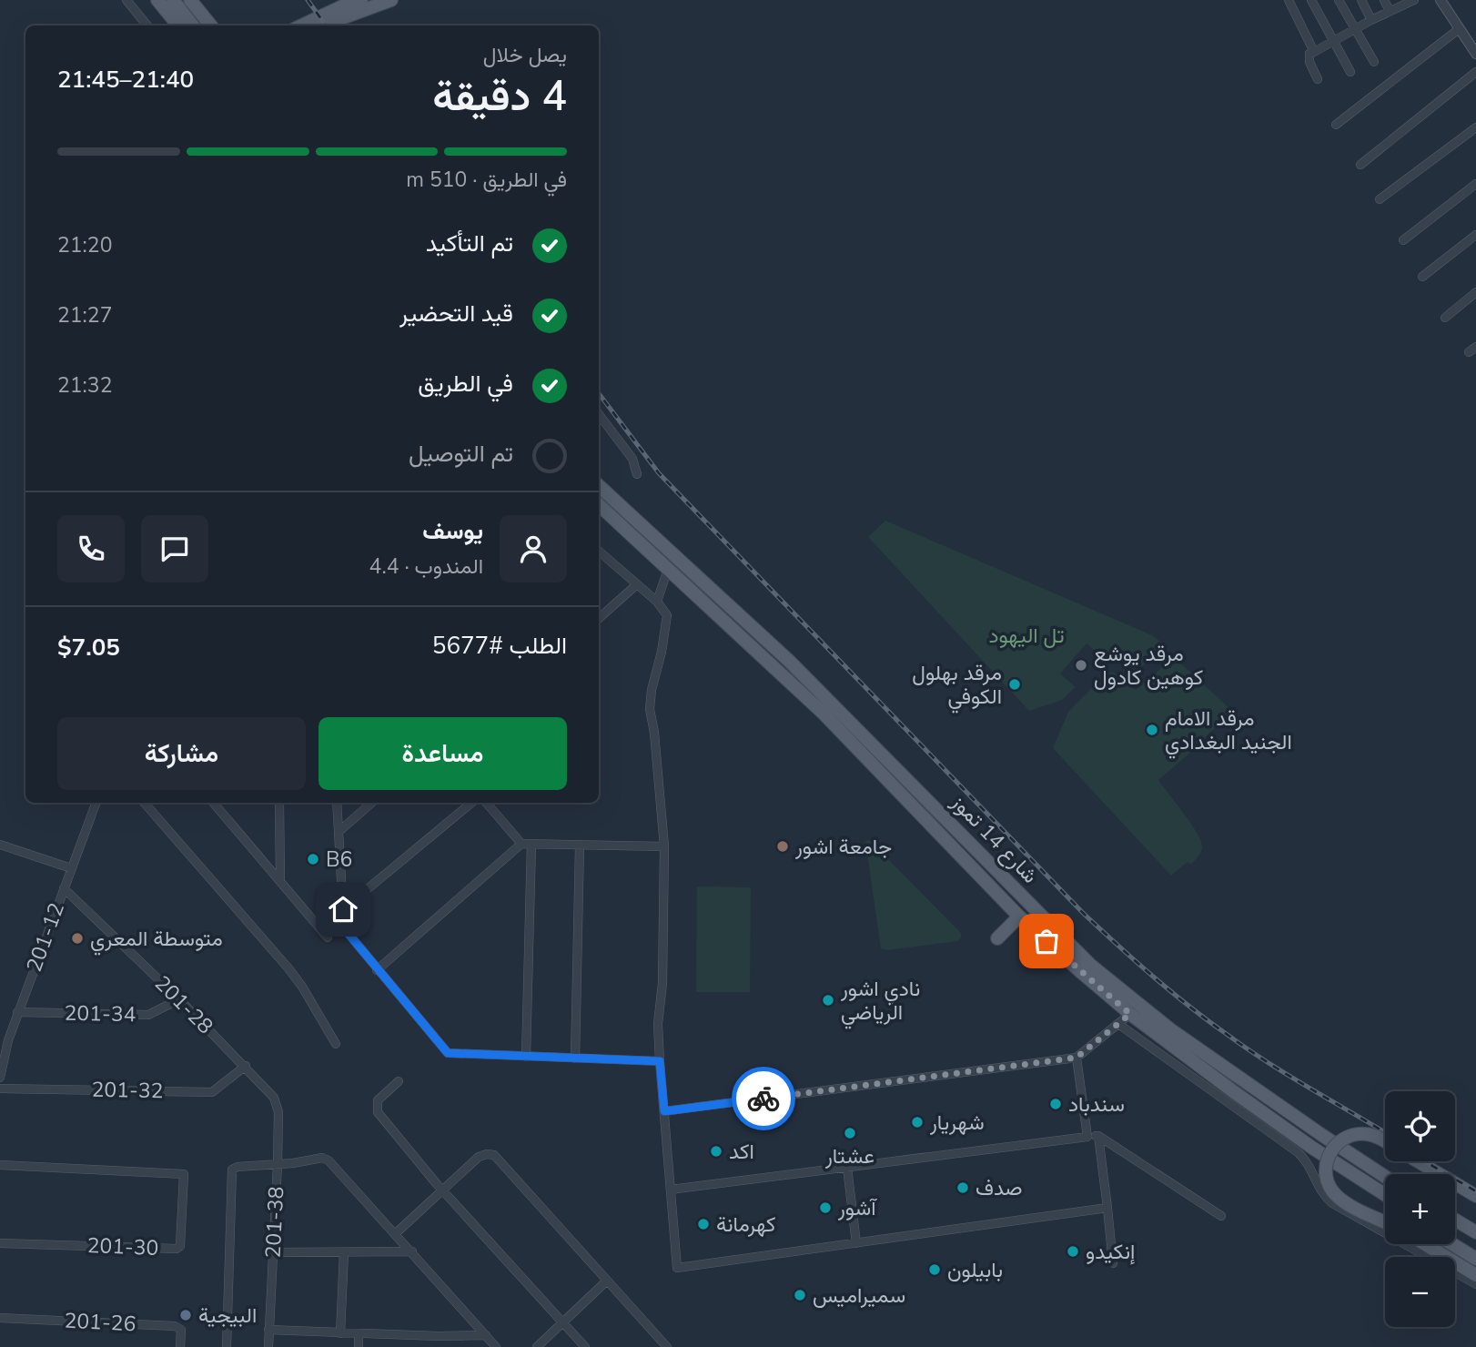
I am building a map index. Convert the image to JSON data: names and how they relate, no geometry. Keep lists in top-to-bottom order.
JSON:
{
  "streets": {
    "main road": ["شارع 14 تموز"],
    "street": [
      "201-12",
      "201-28",
      "201-34",
      "201-32",
      "201-38",
      "201-30",
      "201-26"
    ]
  },
  "crossings": [
    ["201-12", "201-28"],
    ["201-12", "201-34"],
    ["201-28", "201-34"],
    ["201-28", "201-32"],
    ["201-28", "201-38"]
  ],
  "parks": ["تل اليهود"],
  "places": [
    "مرقد يوشع كوهين كادول",
    "مرقد بهلول الكوفي",
    "مرقد الامام الجنيد البغدادي",
    "جامعة اشور",
    "B6",
    "متوسطة المعري",
    "نادي اشور الرياضي",
    "سندباد",
    "شهريار",
    "عشتار",
    "اكد",
    "صدف",
    "آشور",
    "كهرمانة",
    "إنكيدو",
    "بابيلون",
    "سميراميس",
    "البيجية"
  ],
  "page": {
    "heading": ["4 دقيقة", "يصل خلال", "21:40–21:45"],
    "panel": [
      "يوسف",
      "المندوب · 4.4",
      "الطلب #5677",
      "$7.05"
    ],
    "bar": "في الطريق · 510 m",
    "list": [
      ["تم التأكيد", "21:20"],
      ["قيد التحضير", "21:27"],
      ["في الطريق", "21:32"],
      "تم التوصيل"
    ],
    "buttons": ["مساعدة", "مشاركة"],
    "map_buttons": ["+", "−"]
  }
}
